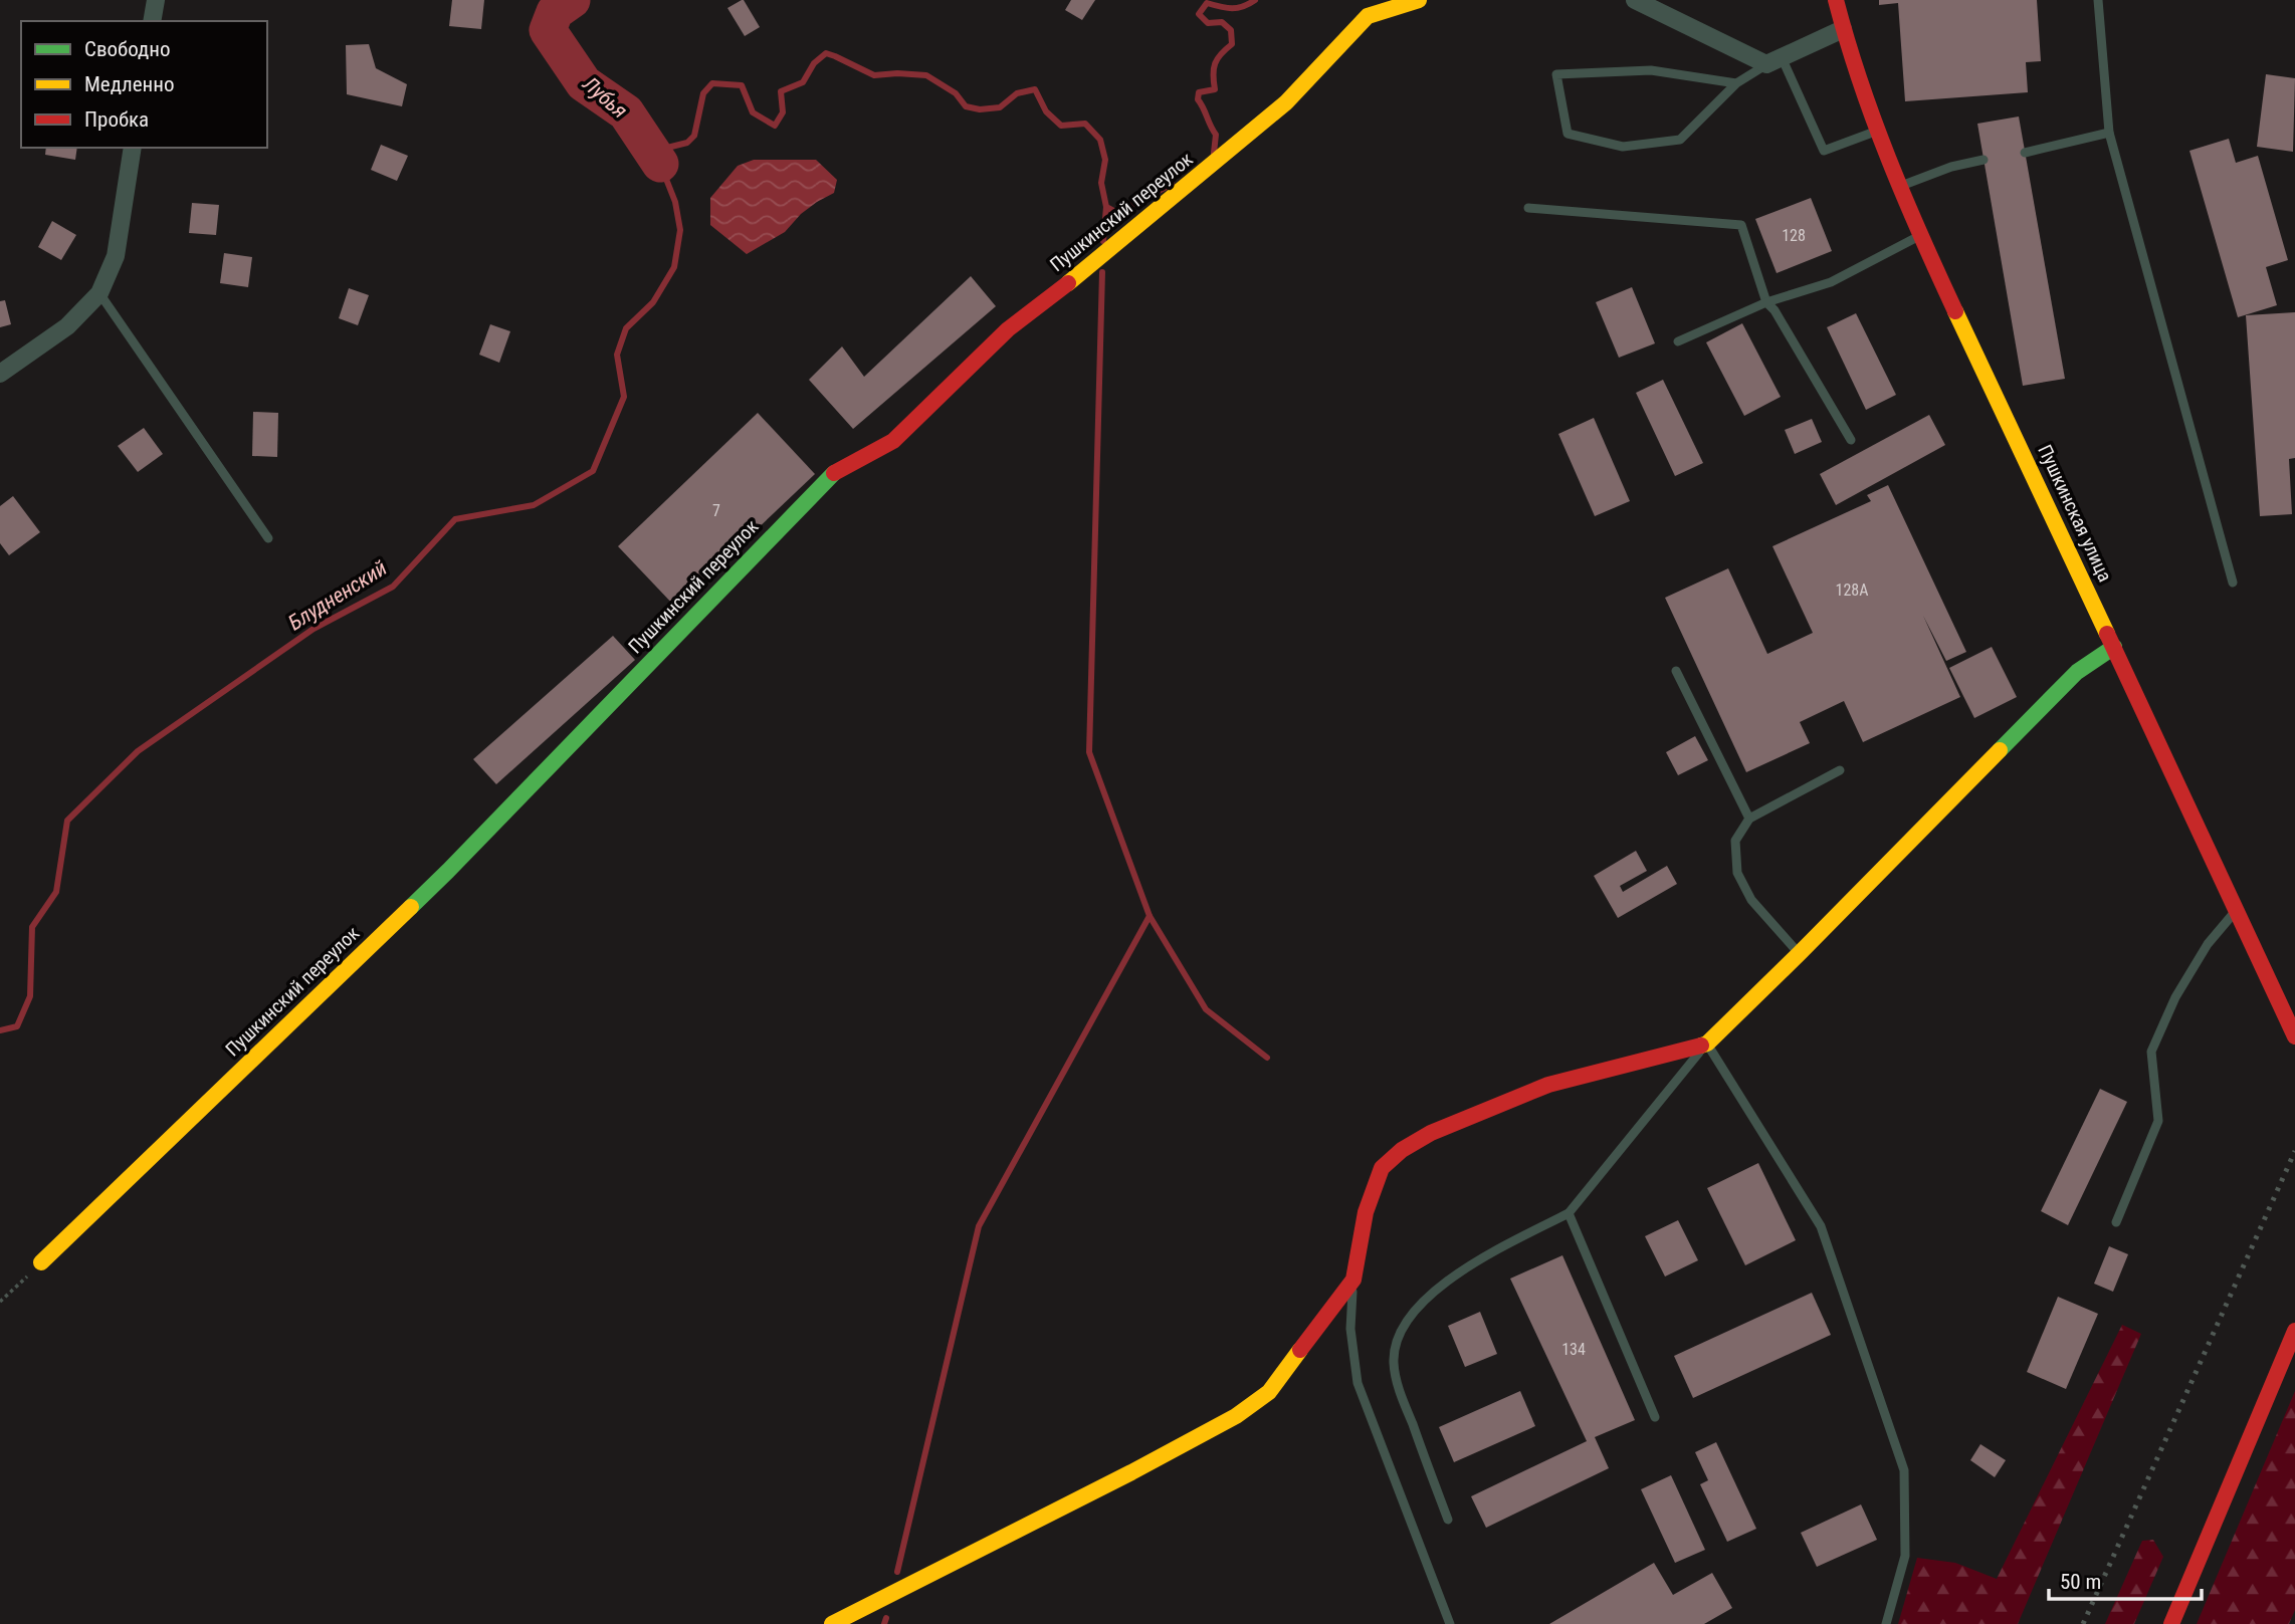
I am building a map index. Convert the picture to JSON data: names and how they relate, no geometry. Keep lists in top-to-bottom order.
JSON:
{
  "streets": {
    "street": ["Пушкинский переулок", "Пушкинская улица"]
  },
  "water": ["Лубья", "Блудненский"],
  "house_numbers": [
    "128",
    "7",
    "128А",
    "134"
  ],
  "legend": ["Свободно", "Медленно", "Пробка"],
  "scale_bar": "50 m"
}
